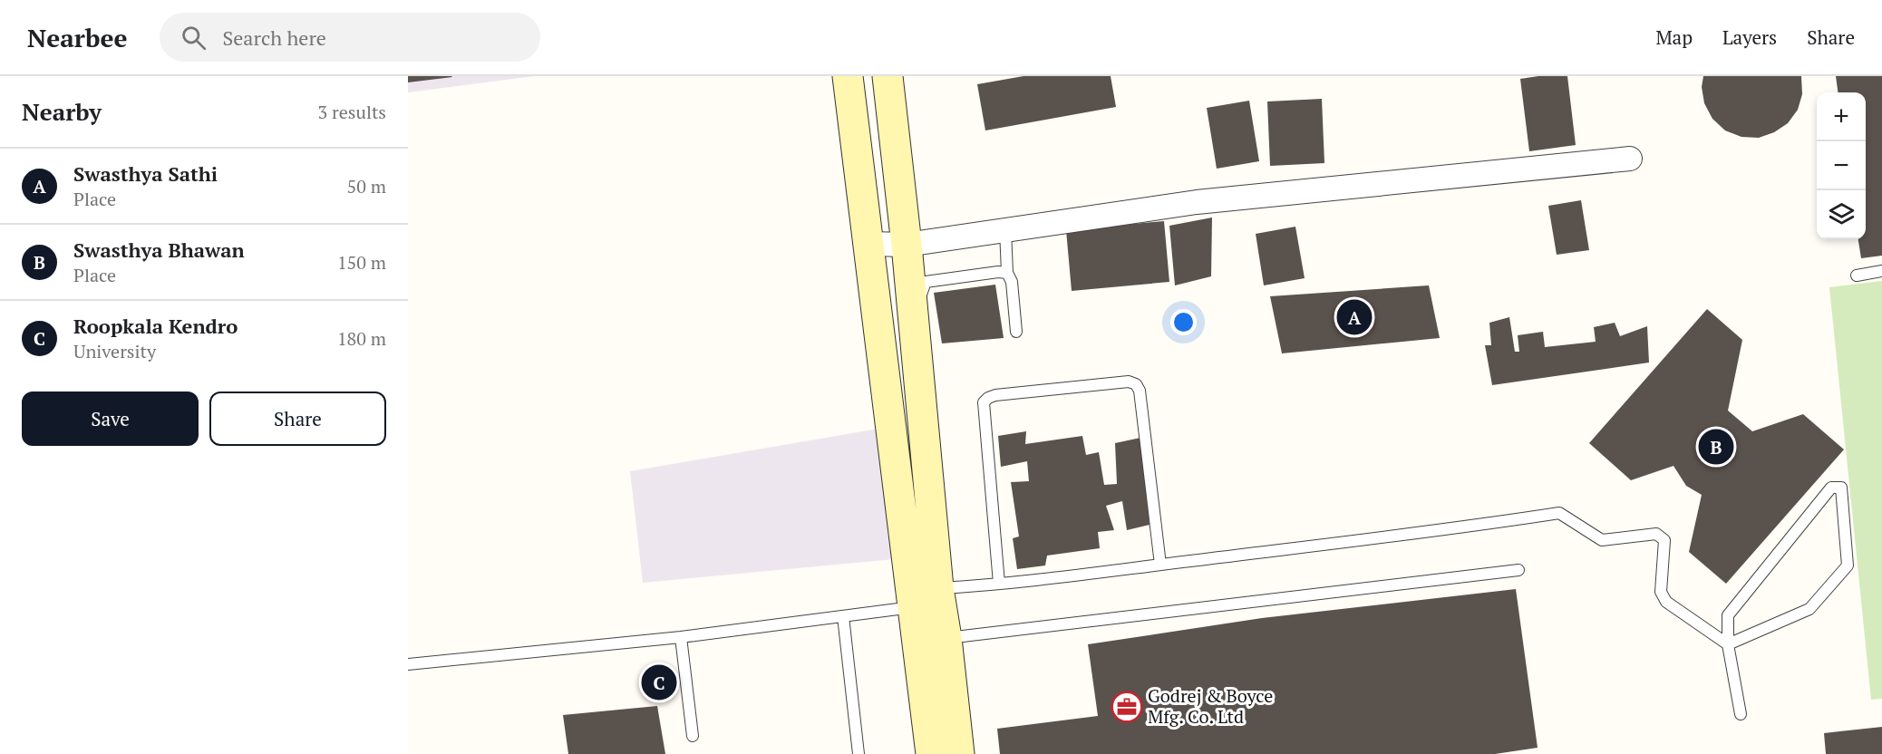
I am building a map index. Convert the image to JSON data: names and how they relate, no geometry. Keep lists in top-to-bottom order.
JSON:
{
  "places": {
    "office": ["Godrej & Boyce Mfg. Co. Ltd"]
  },
  "page": {
    "header": "Nearbee",
    "search": "Search here",
    "nav": ["Map", "Layers", "Share"],
    "heading": ["Nearby", "3 results"],
    "map_buttons": ["+", "−"],
    "list": [
      {
        "mark": "A",
        "name": "Swasthya Sathi",
        "note": "Place",
        "value": "50 m"
      },
      {
        "mark": "B",
        "name": "Swasthya Bhawan",
        "note": "Place",
        "value": "150 m"
      },
      {
        "mark": "C",
        "name": "Roopkala Kendro",
        "note": "University",
        "value": "180 m"
      }
    ],
    "pins": ["A", "B", "C"],
    "buttons": ["Save", "Share"]
  }
}
